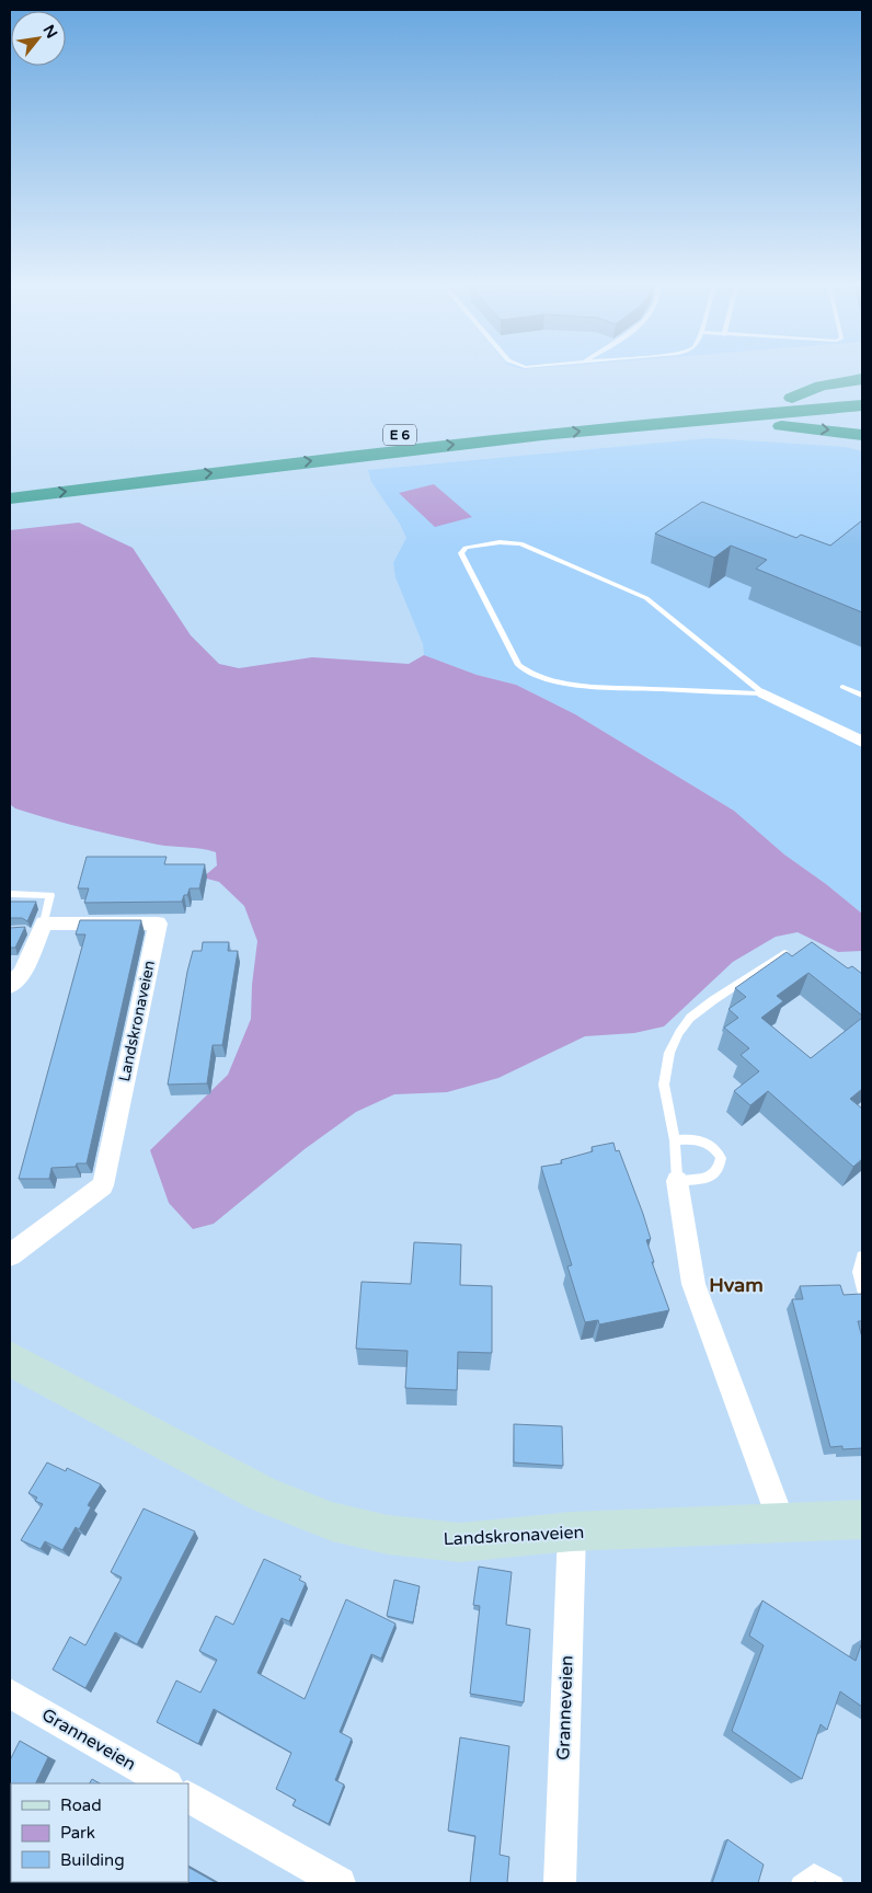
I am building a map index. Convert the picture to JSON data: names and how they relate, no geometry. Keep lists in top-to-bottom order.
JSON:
{
  "streets": {
    "highway": ["E 6"],
    "street": ["Landskronaveien", "Granneveien"]
  },
  "crossings": [
    ["Landskronaveien", "Granneveien"]
  ],
  "districts": ["Hvam"],
  "legend": ["Road", "Park", "Building"],
  "north": "top right"
}
